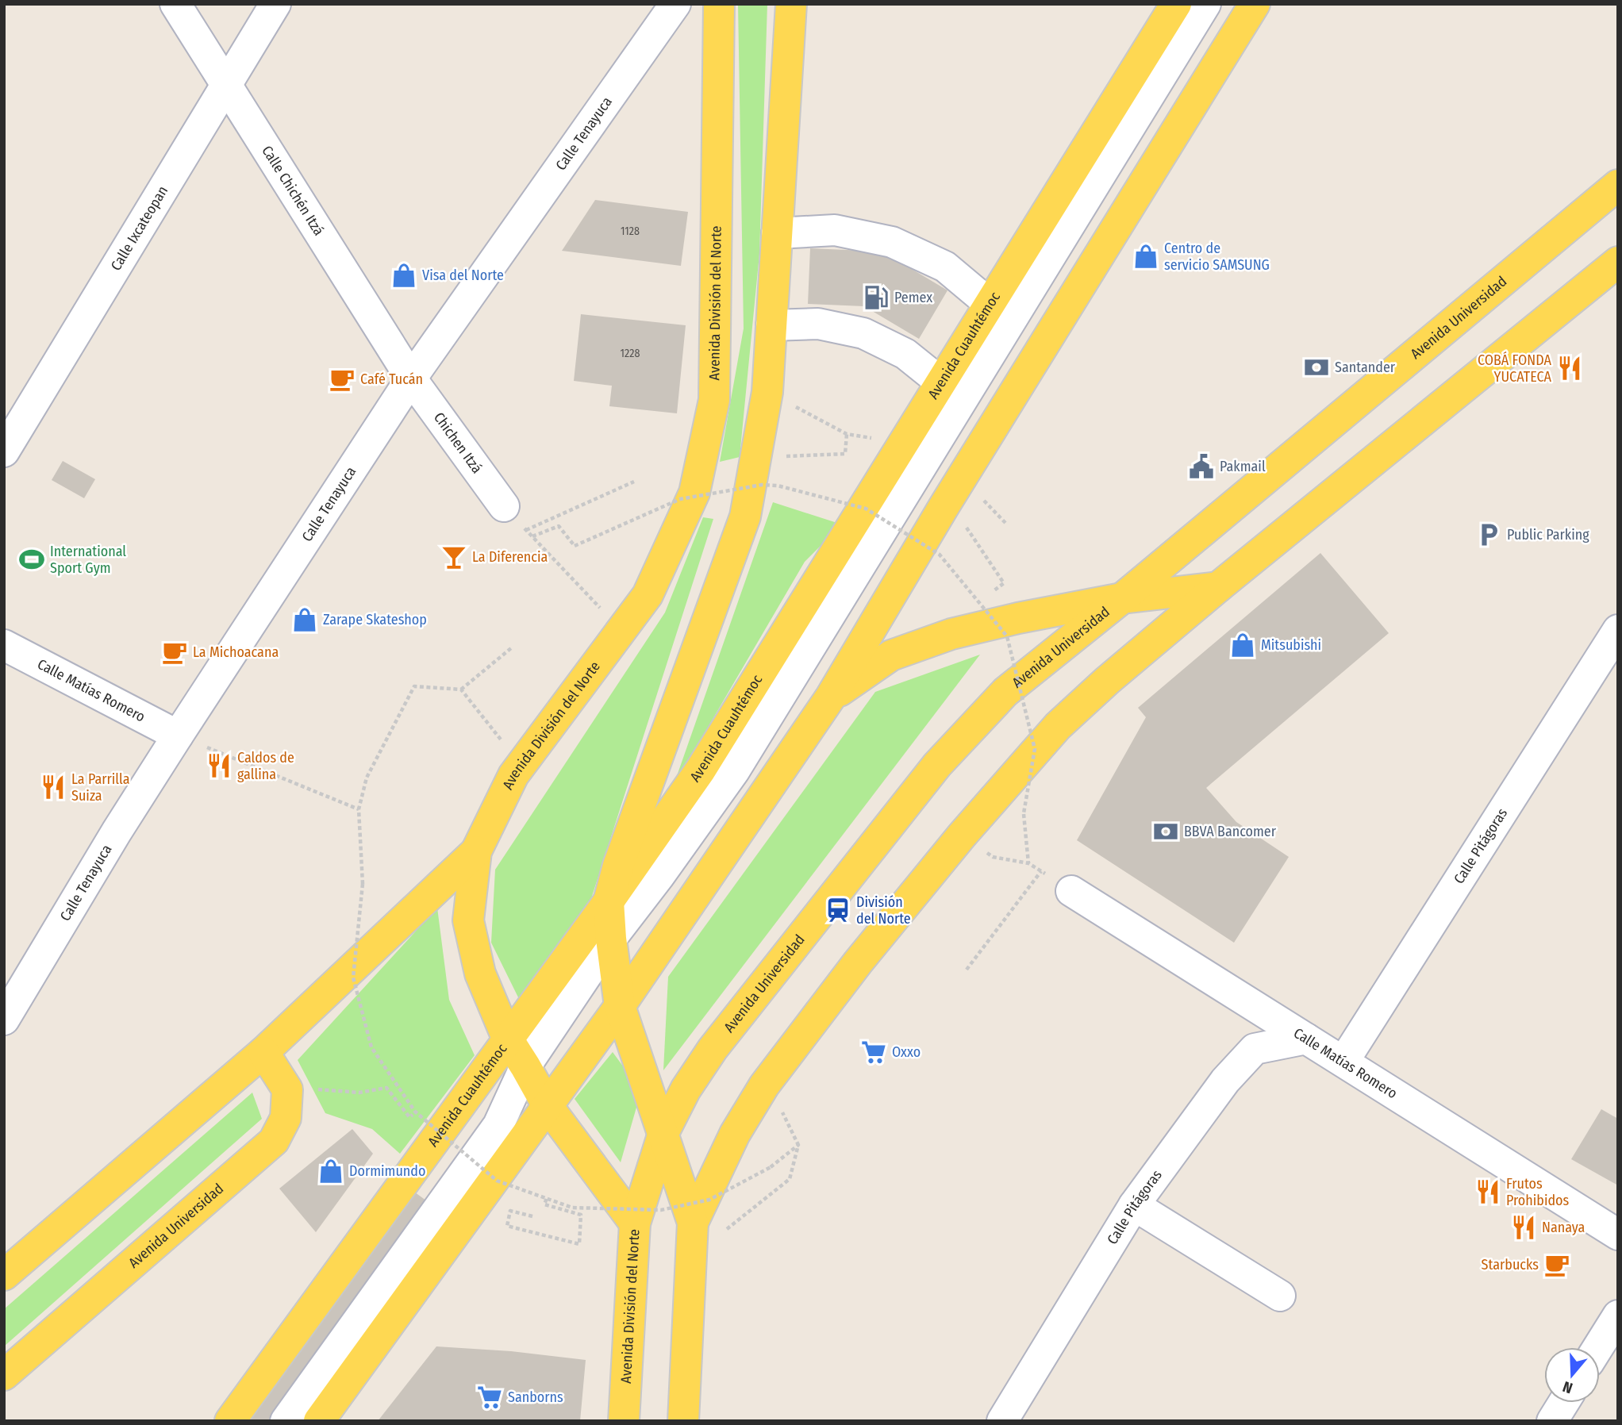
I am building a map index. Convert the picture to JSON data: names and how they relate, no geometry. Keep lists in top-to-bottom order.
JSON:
{
  "streets": {
    "main road": ["Avenida División del Norte", "Avenida Universidad", "Avenida Cuauhtémoc"],
    "street": [
      "Calle Tenayuca",
      "Calle Chichén Itzá",
      "Calle Ixcateopan",
      "Chichen Itzá",
      "Calle Matías Romero",
      "Calle Pitágoras"
    ]
  },
  "crossings": [
    ["Calle Tenayuca", "Calle Chichén Itzá"],
    ["Calle Tenayuca", "Chichen Itzá"],
    ["Calle Tenayuca", "Calle Matías Romero"],
    ["Calle Chichén Itzá", "Calle Ixcateopan"],
    ["Calle Chichén Itzá", "Chichen Itzá"],
    ["Avenida División del Norte", "Avenida Universidad"],
    ["Avenida División del Norte", "Avenida Cuauhtémoc"],
    ["Calle Matías Romero", "Calle Pitágoras"]
  ],
  "places": {
    "shop": [
      "Centro de servicio SAMSUNG",
      "Visa del Norte",
      "Zarape Skateshop",
      "Mitsubishi",
      "Dormimundo"
    ],
    "fuel station": ["Pemex"],
    "bank": ["Santander", "BBVA Bancomer"],
    "restaurant": [
      "COBÁ FONDA YUCATECA",
      "Caldos de gallina",
      "La Parrilla Suiza",
      "Frutos Prohibidos",
      "Nanaya"
    ],
    "cafe": ["Café Tucán", "La Michoacana", "Starbucks"],
    "public building": ["Pakmail"],
    "parking": ["Public Parking"],
    "bar": ["La Diferencia"],
    "sports": ["International Sport Gym"],
    "station": ["División del Norte"],
    "supermarket": ["Oxxo", "Sanborns"]
  },
  "house_numbers": ["1128", "1228"],
  "north": "bottom"
}
